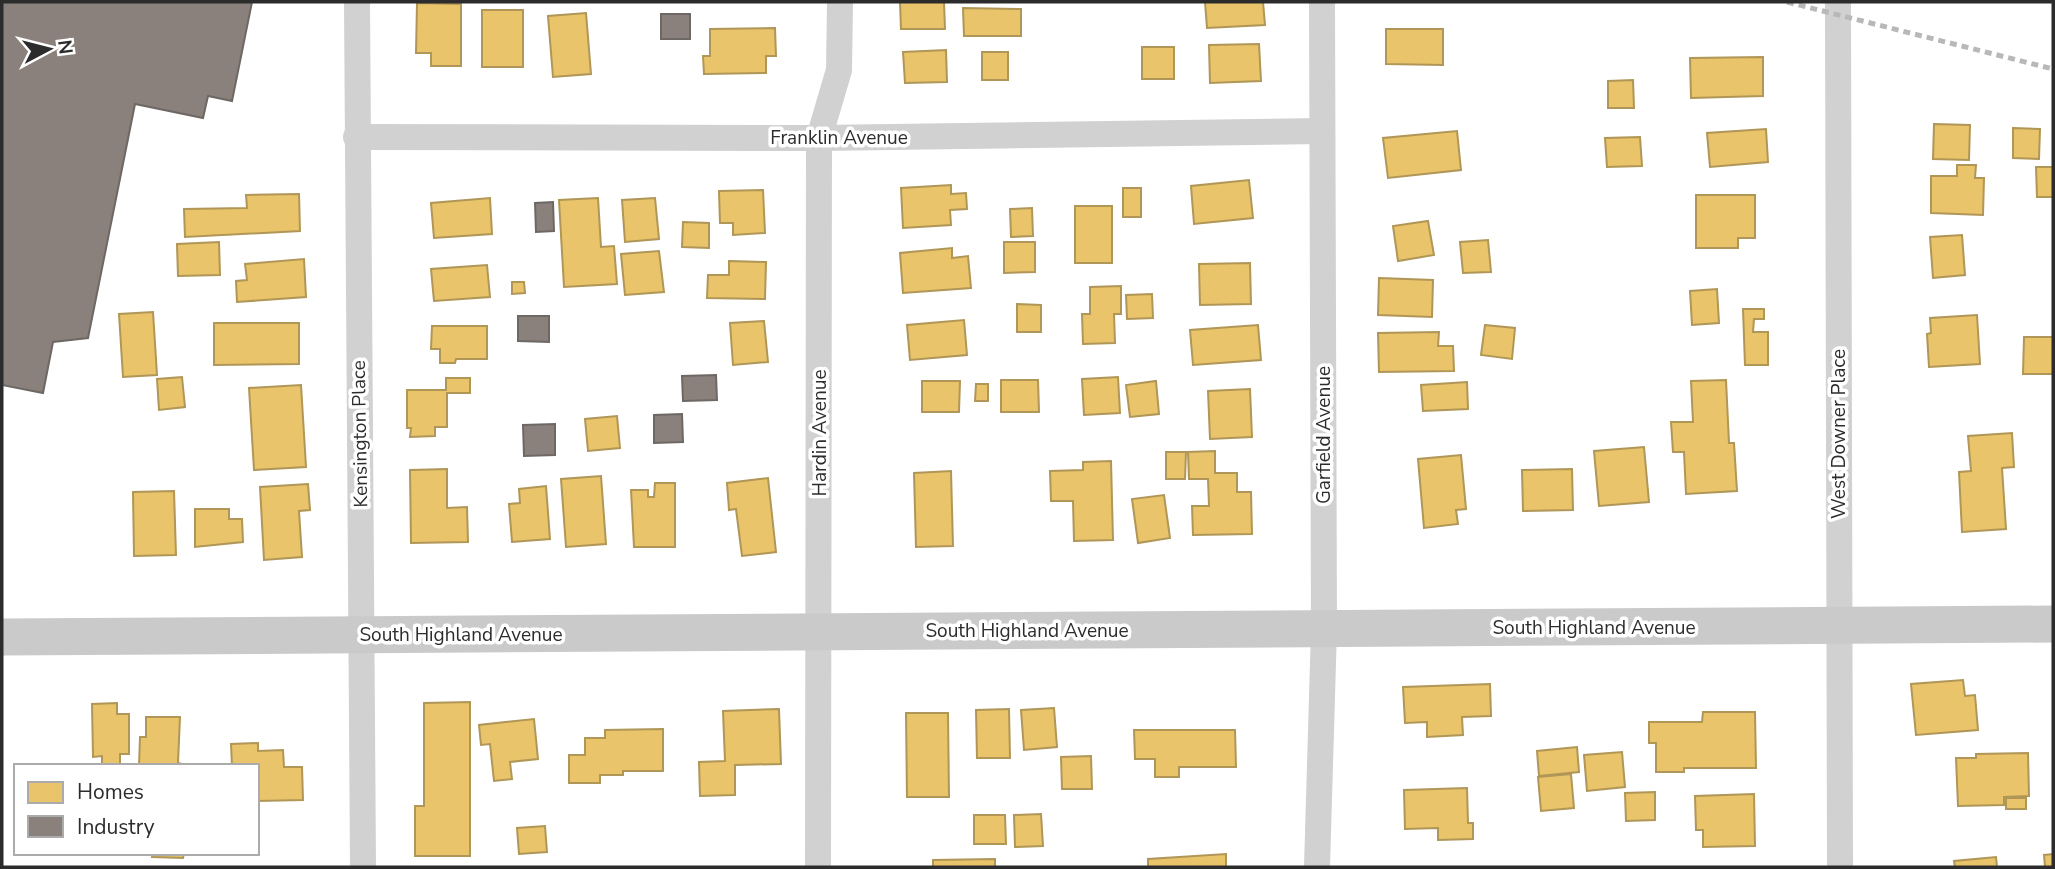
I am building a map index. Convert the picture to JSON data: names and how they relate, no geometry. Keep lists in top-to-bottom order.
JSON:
{
  "streets": {
    "street": [
      "Franklin Avenue",
      "Hardin Avenue",
      "Kensington Place",
      "West Downer Place",
      "Garfield Avenue",
      "South Highland Avenue"
    ]
  },
  "crossings": [
    ["Franklin Avenue", "Hardin Avenue"],
    ["Franklin Avenue", "Kensington Place"],
    ["Franklin Avenue", "Garfield Avenue"],
    ["Hardin Avenue", "South Highland Avenue"],
    ["Kensington Place", "South Highland Avenue"],
    ["West Downer Place", "South Highland Avenue"],
    ["Garfield Avenue", "South Highland Avenue"]
  ],
  "legend": ["Homes", "Industry"],
  "north": "right"
}
